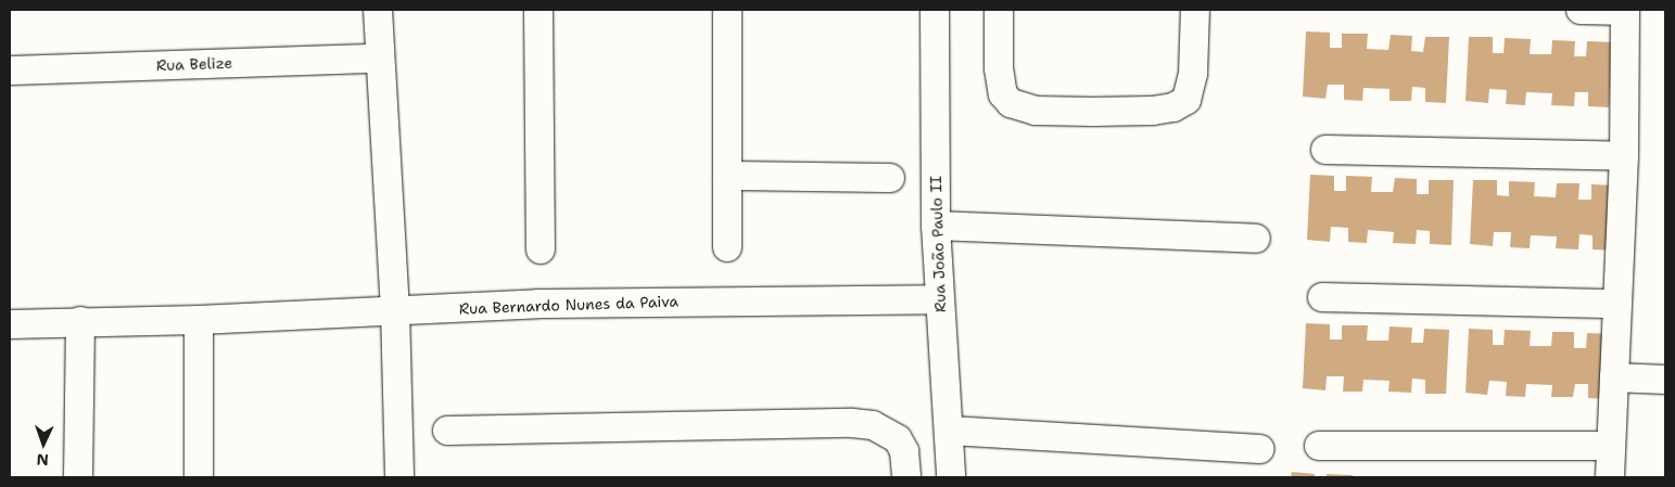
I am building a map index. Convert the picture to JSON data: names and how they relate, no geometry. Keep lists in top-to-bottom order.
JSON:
{
  "streets": {
    "street": ["Rua Belize", "Rua João Paulo II", "Rua Bernardo Nunes da Paiva"]
  },
  "crossings": [
    ["Rua João Paulo II", "Rua Bernardo Nunes da Paiva"]
  ],
  "north": "bottom"
}
